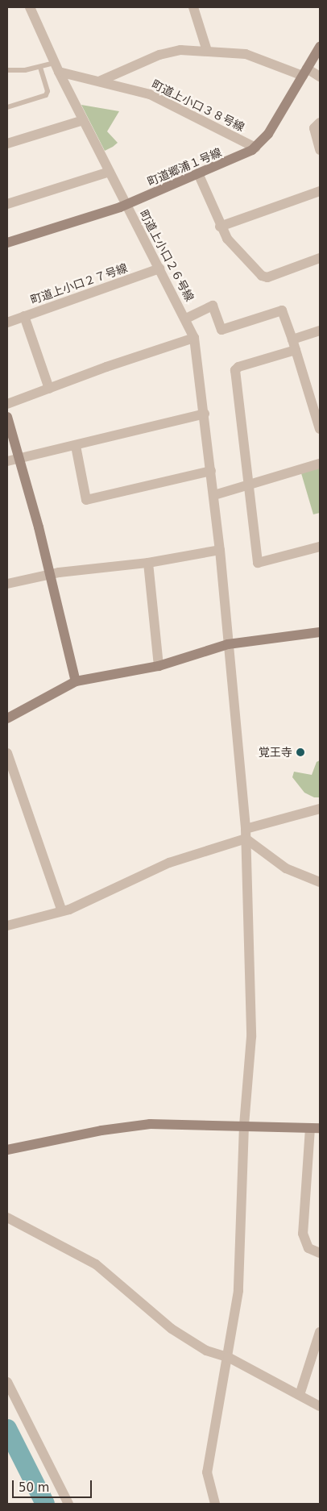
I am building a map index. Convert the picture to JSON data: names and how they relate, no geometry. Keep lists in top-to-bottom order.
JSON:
{
  "streets": {
    "street": [
      "町道上小口３８号線",
      "町道郷浦１号線",
      "町道上小口２６号線",
      "町道上小口２７号線"
    ]
  },
  "crossings": [
    ["町道上小口３８号線", "町道郷浦１号線"],
    ["町道上小口３８号線", "町道上小口２６号線"],
    ["町道郷浦１号線", "町道上小口２６号線"],
    ["町道上小口２６号線", "町道上小口２７号線"]
  ],
  "places": ["覚王寺"],
  "scale_bar": "50 m"
}
